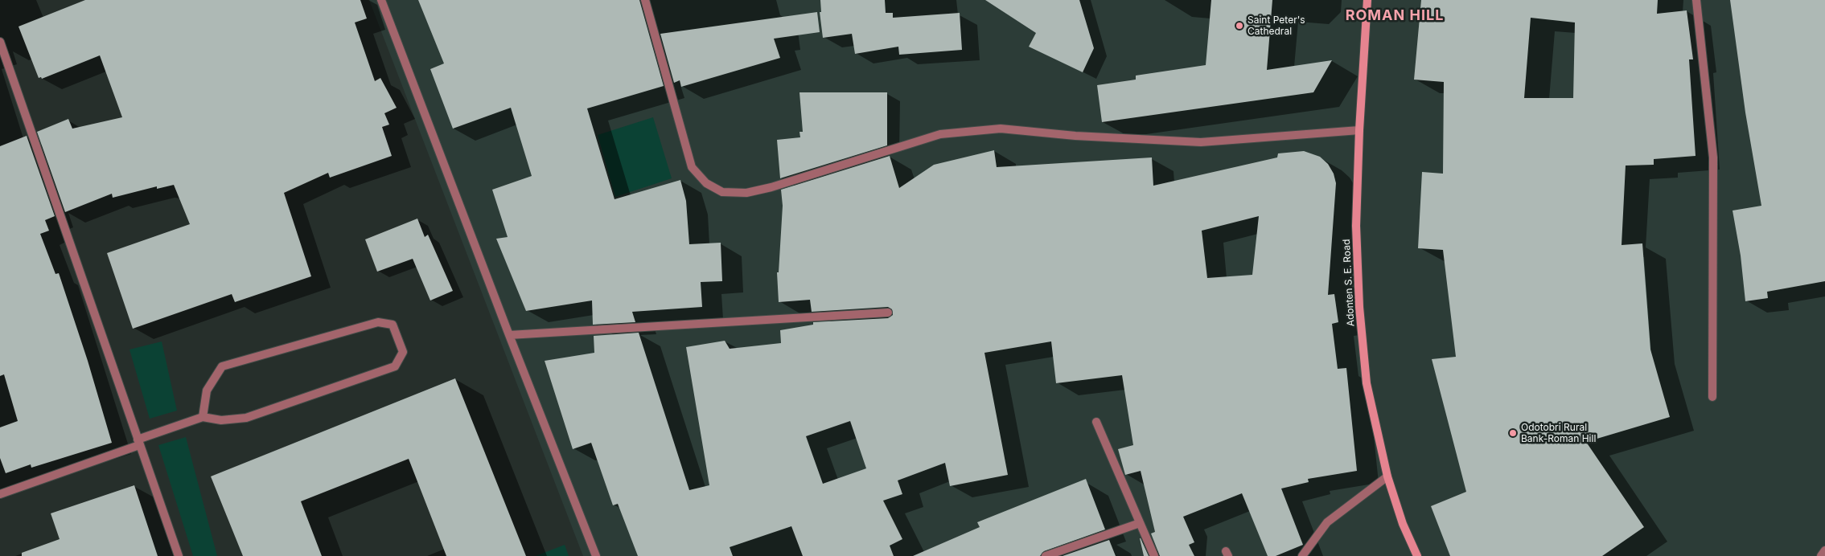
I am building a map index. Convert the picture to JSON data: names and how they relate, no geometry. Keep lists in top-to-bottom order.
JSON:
{
  "streets": {
    "street": ["Adonten S. E. Road"]
  },
  "districts": ["ROMAN HILL"],
  "places": ["Saint Peter's Cathedral", "Odotobri Rural Bank-Roman Hill"]
}
